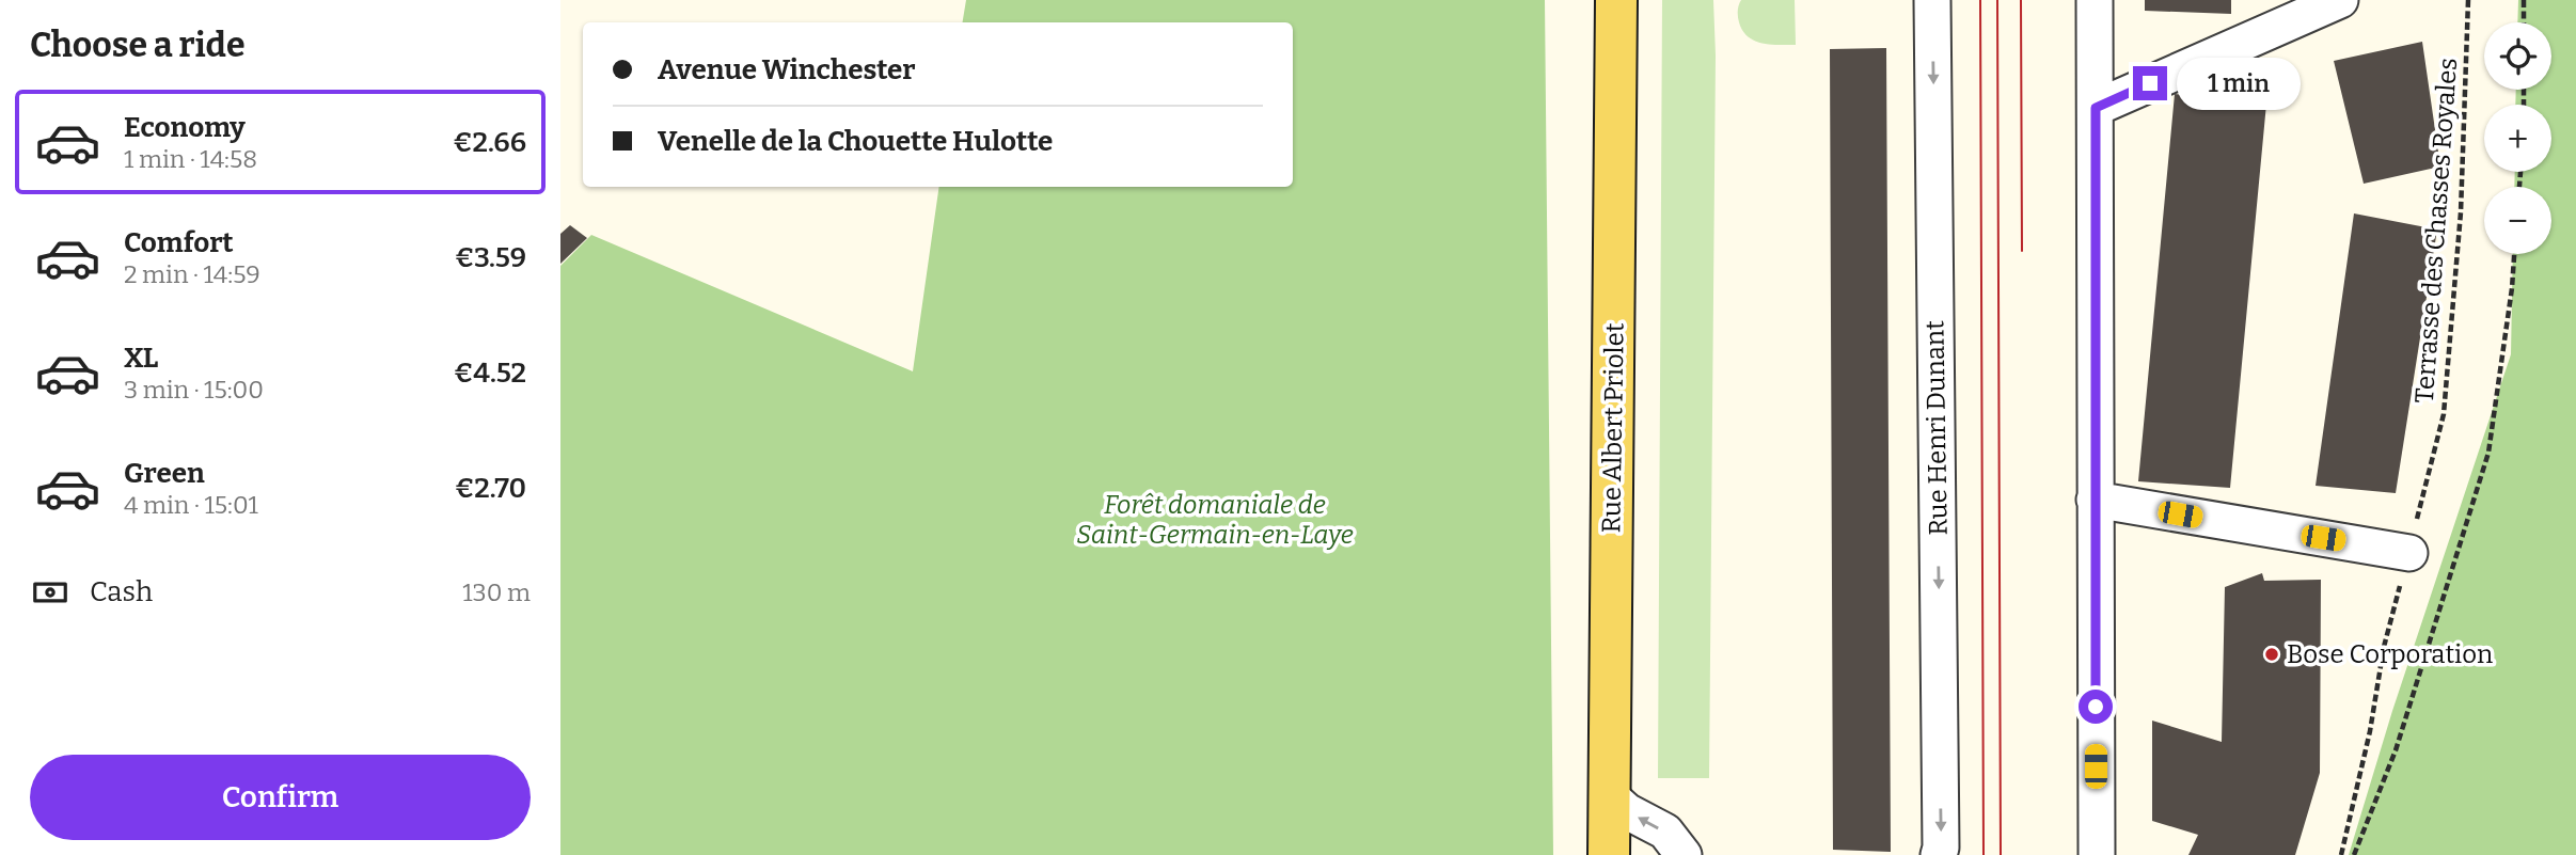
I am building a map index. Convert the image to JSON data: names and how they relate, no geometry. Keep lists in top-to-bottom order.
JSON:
{
  "streets": {
    "main road": ["Rue Albert Priolet"],
    "street": ["Rue Henri Dunant"],
    "path": ["Terrasse des Chasses Royales"]
  },
  "parks": ["Forêt domaniale de Saint-Germain-en-Laye"],
  "places": ["Bose Corporation"],
  "page": {
    "heading": "Choose a ride",
    "map_buttons": ["+", "−"],
    "banner": ["Avenue Winchester", "Venelle de la Chouette Hulotte"],
    "bubble": "1 min",
    "list": [
      {
        "name": "Economy",
        "note": "1 min · 14:58",
        "value": "€2.66"
      },
      {
        "name": "Comfort",
        "note": "2 min · 14:59",
        "value": "€3.59"
      },
      {
        "name": "XL",
        "note": "3 min · 15:00",
        "value": "€4.52"
      },
      {
        "name": "Green",
        "note": "4 min · 15:01",
        "value": "€2.70"
      }
    ],
    "pay": ["Cash", "130 m"],
    "buttons": "Confirm"
  }
}
